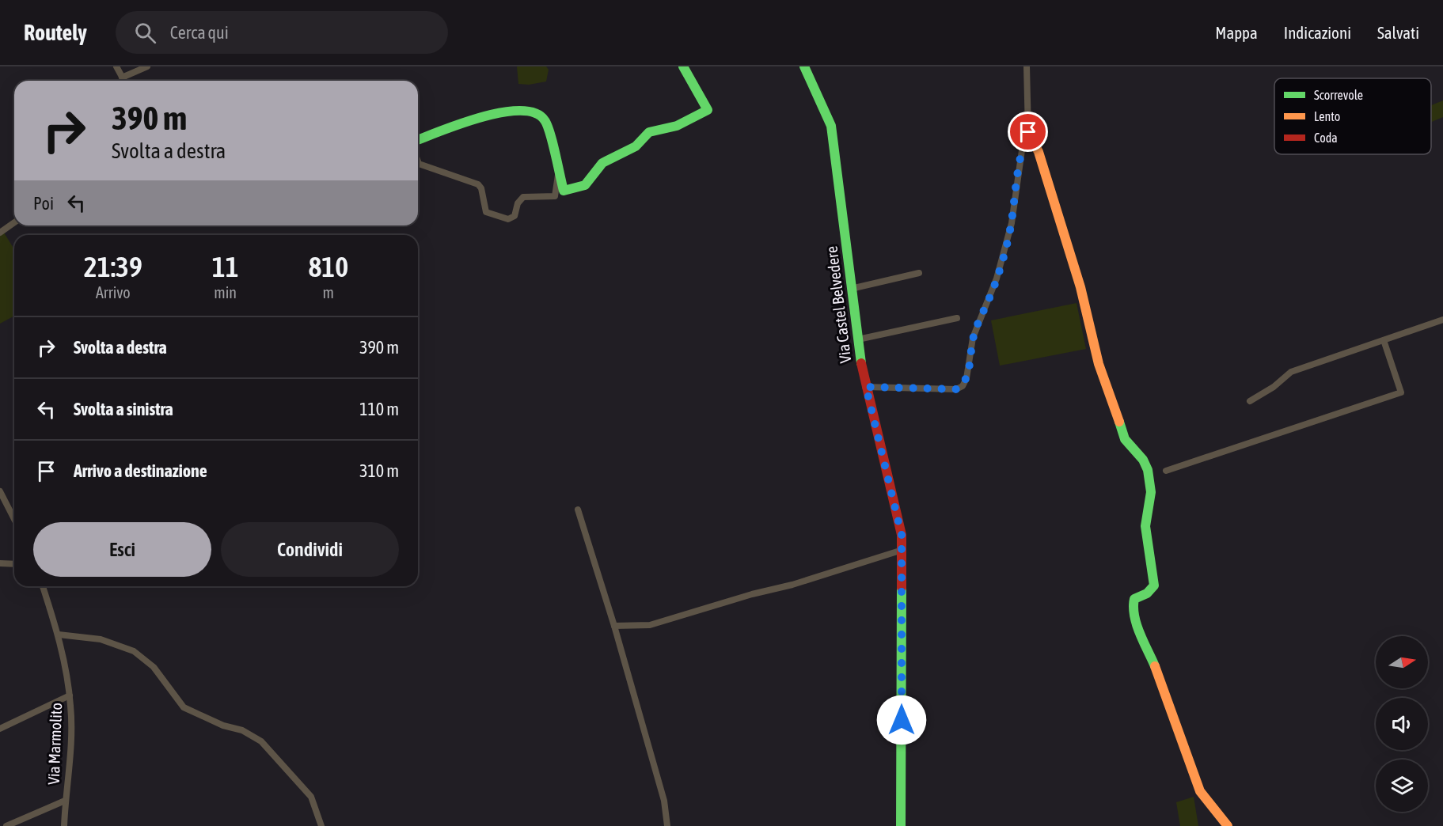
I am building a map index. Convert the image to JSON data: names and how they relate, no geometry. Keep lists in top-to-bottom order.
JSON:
{
  "streets": {
    "street": ["Via Castel Belvedere", "Via Marmolito"]
  },
  "legend": ["Scorrevole", "Lento", "Coda"],
  "north": "right",
  "page": {
    "header": "Routely",
    "search": "Cerca qui",
    "nav": ["Mappa", "Indicazioni", "Salvati"],
    "turn": ["390 m", "Svolta a destra"],
    "then": "Poi",
    "eta": [
      "21:39",
      "Arrivo",
      "11",
      "min",
      "810",
      "m"
    ],
    "list": [
      {
        "name": "Svolta a destra",
        "value": "390 m"
      },
      {
        "name": "Svolta a sinistra",
        "value": "110 m"
      },
      {
        "name": "Arrivo a destinazione",
        "value": "310 m"
      }
    ],
    "buttons": ["Esci", "Condividi"]
  }
}
